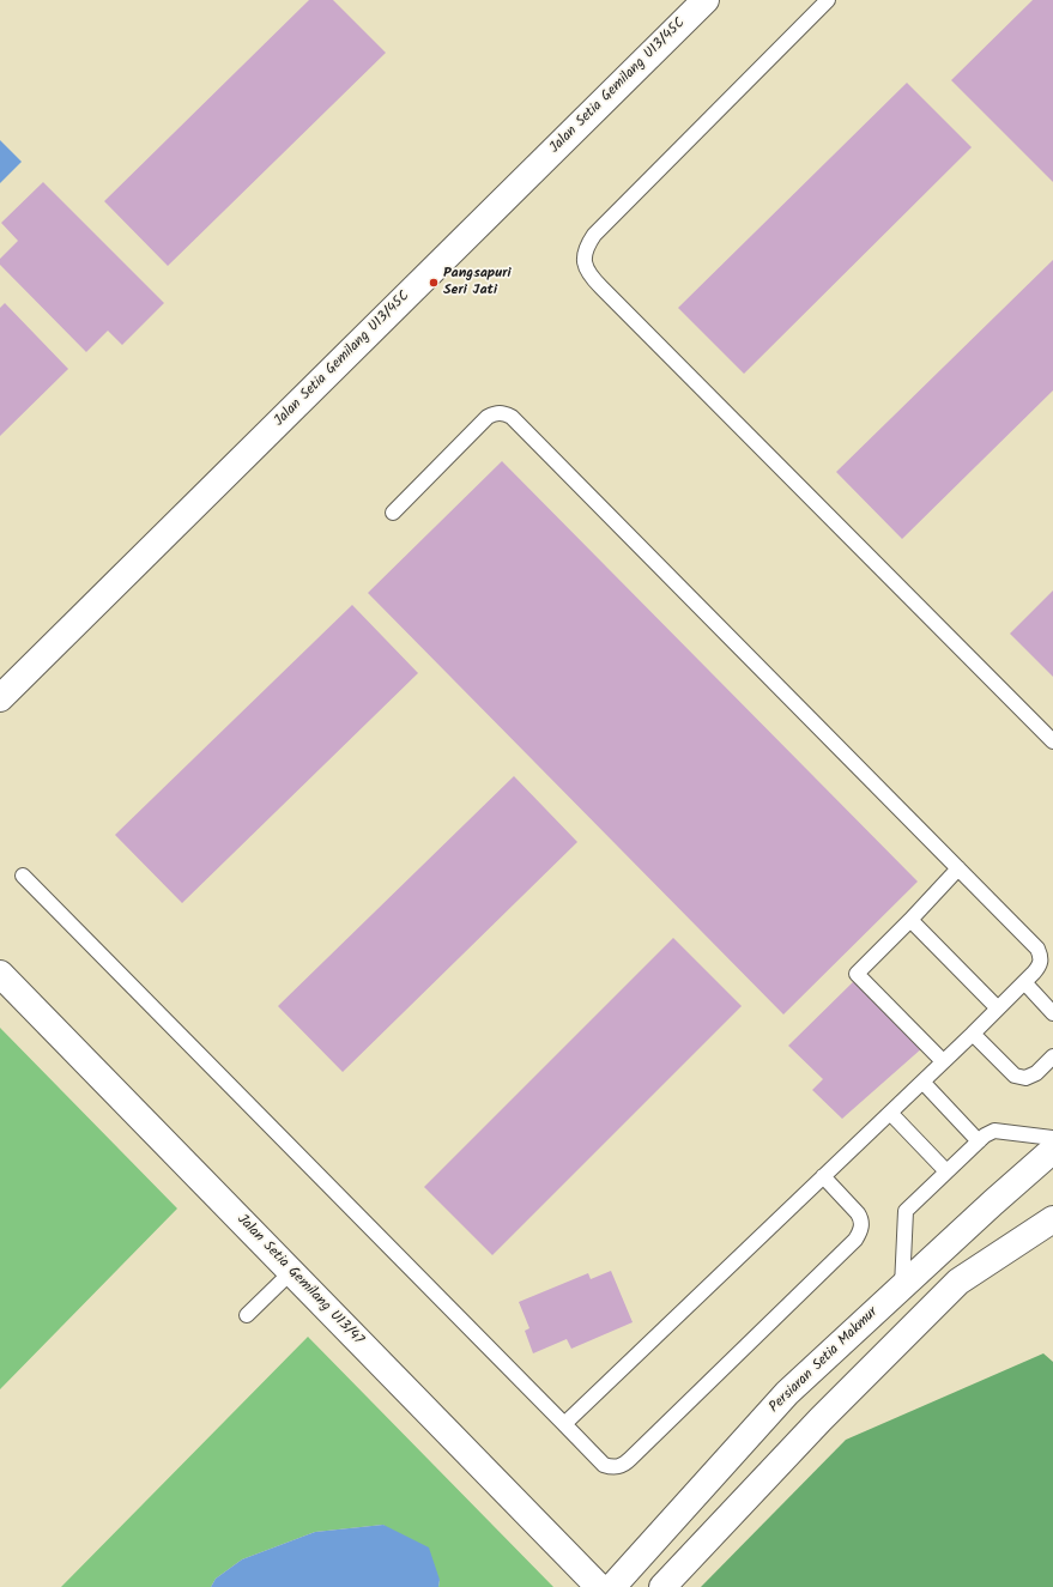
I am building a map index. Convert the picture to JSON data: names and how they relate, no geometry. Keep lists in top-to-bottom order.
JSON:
{
  "streets": {
    "street": ["Jalan Setia Gemilang U13/45C", "Jalan Setia Gemilang U13/47", "Persiaran Setia Makmur"]
  },
  "places": ["Pangsapuri Seri Jati"]
}
